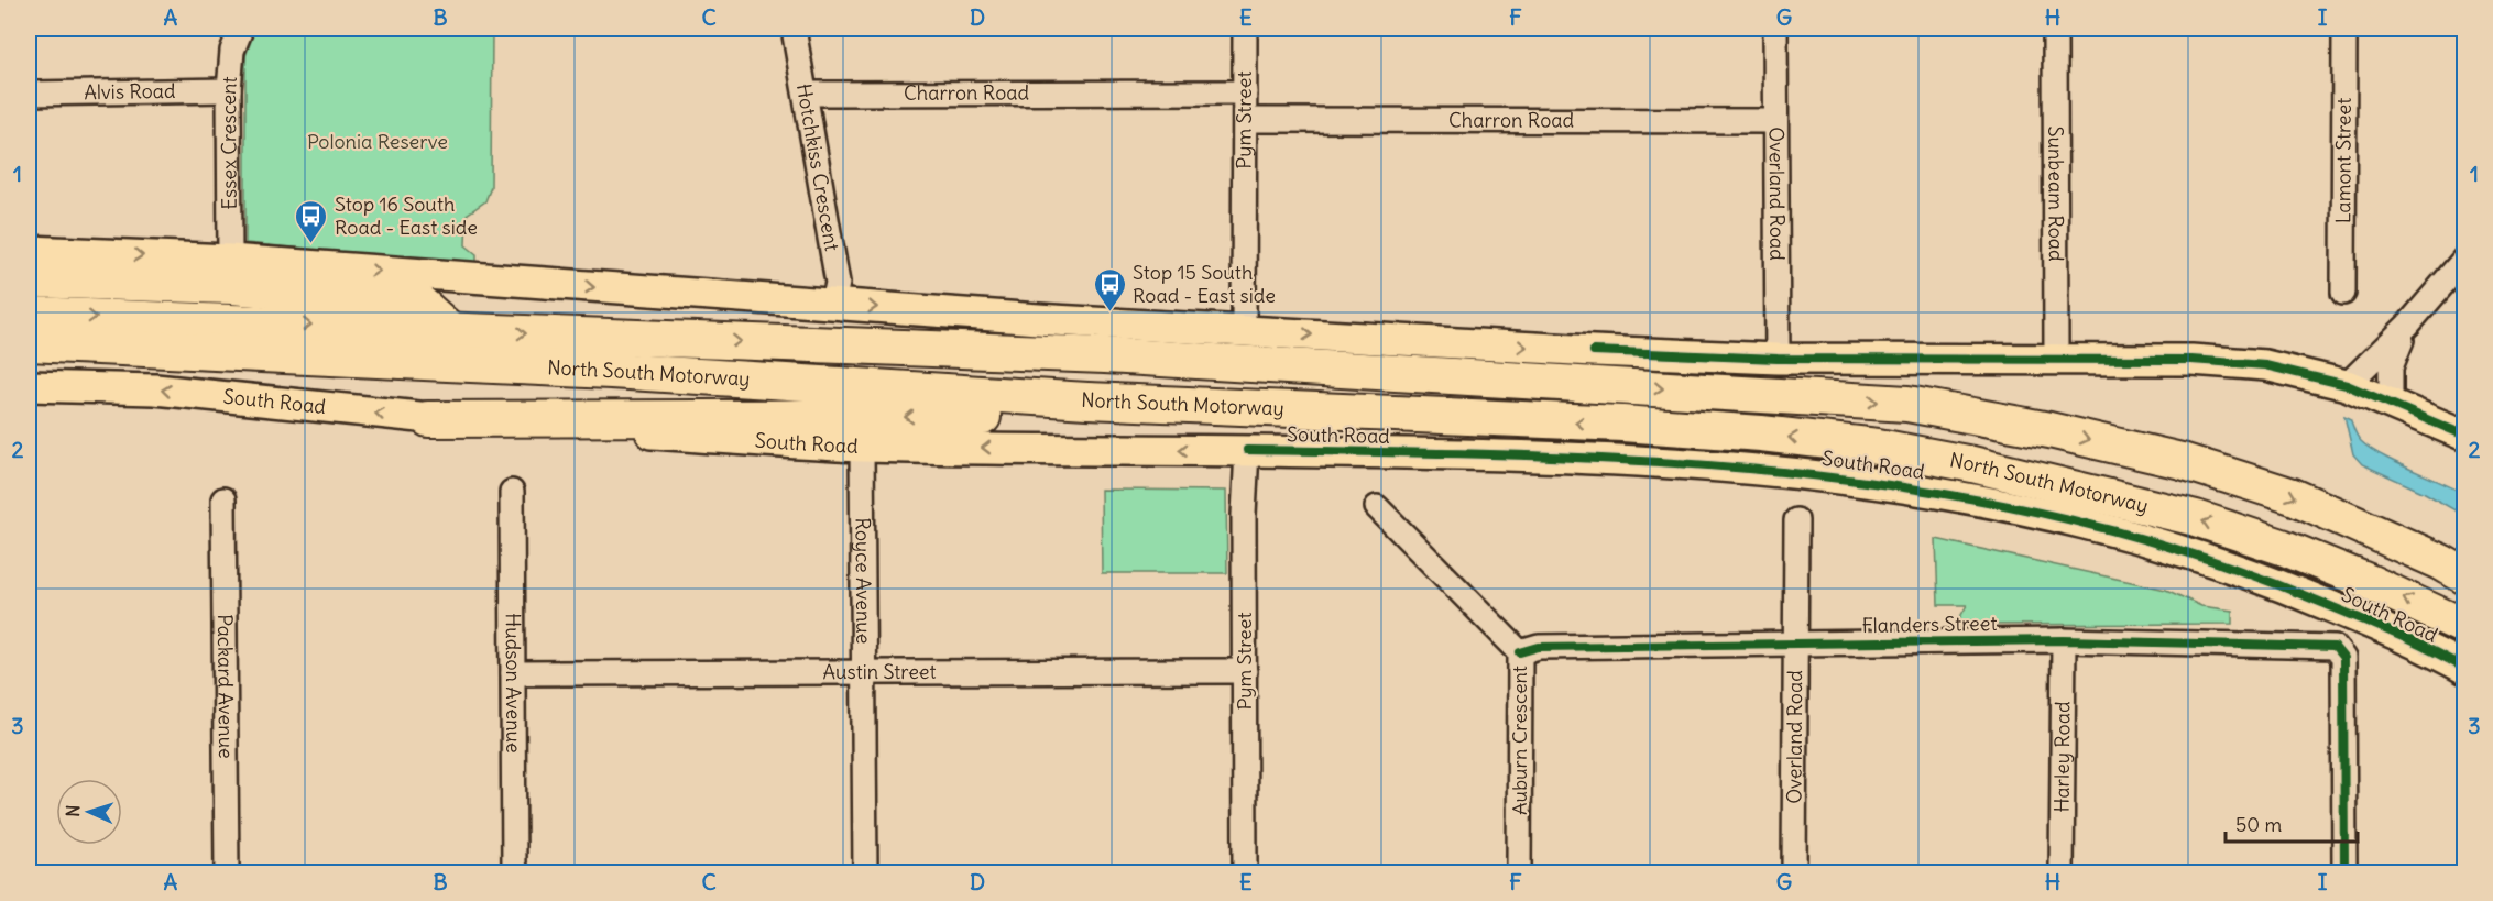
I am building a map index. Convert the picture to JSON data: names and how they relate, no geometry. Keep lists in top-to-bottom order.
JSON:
{
  "streets": {
    "highway": ["North South Motorway"],
    "main road": ["South Road"],
    "street": [
      "Alvis Road",
      "Charron Road",
      "Pym Street",
      "Essex Crescent",
      "Lamont Street",
      "Hotchkiss Crescent",
      "Overland Road",
      "Sunbeam Road",
      "Royce Avenue",
      "Flanders Street",
      "Austin Street",
      "Hudson Avenue",
      "Packard Avenue",
      "Auburn Crescent",
      "Harley Road"
    ]
  },
  "crossings": [
    ["Alvis Road", "Essex Crescent"],
    ["Charron Road", "Pym Street"],
    ["Charron Road", "Hotchkiss Crescent"],
    ["Charron Road", "Overland Road"],
    ["Pym Street", "South Road"],
    ["Pym Street", "Austin Street"],
    ["Overland Road", "Flanders Street"],
    ["South Road", "Royce Avenue"],
    ["Royce Avenue", "Austin Street"],
    ["Flanders Street", "Auburn Crescent"],
    ["Flanders Street", "Harley Road"],
    ["Austin Street", "Hudson Avenue"]
  ],
  "parks": ["Polonia Reserve"],
  "places": {
    "bus stop": ["Stop 16 South Road - East side", "Stop 15 South Road - East side"]
  },
  "scale_bar": "50 m",
  "north": "left",
  "grid": {
    "columns": [
      "A",
      "B",
      "C",
      "D",
      "E",
      "F",
      "G",
      "H",
      "I"
    ],
    "rows": ["1", "2", "3"]
  }
}
